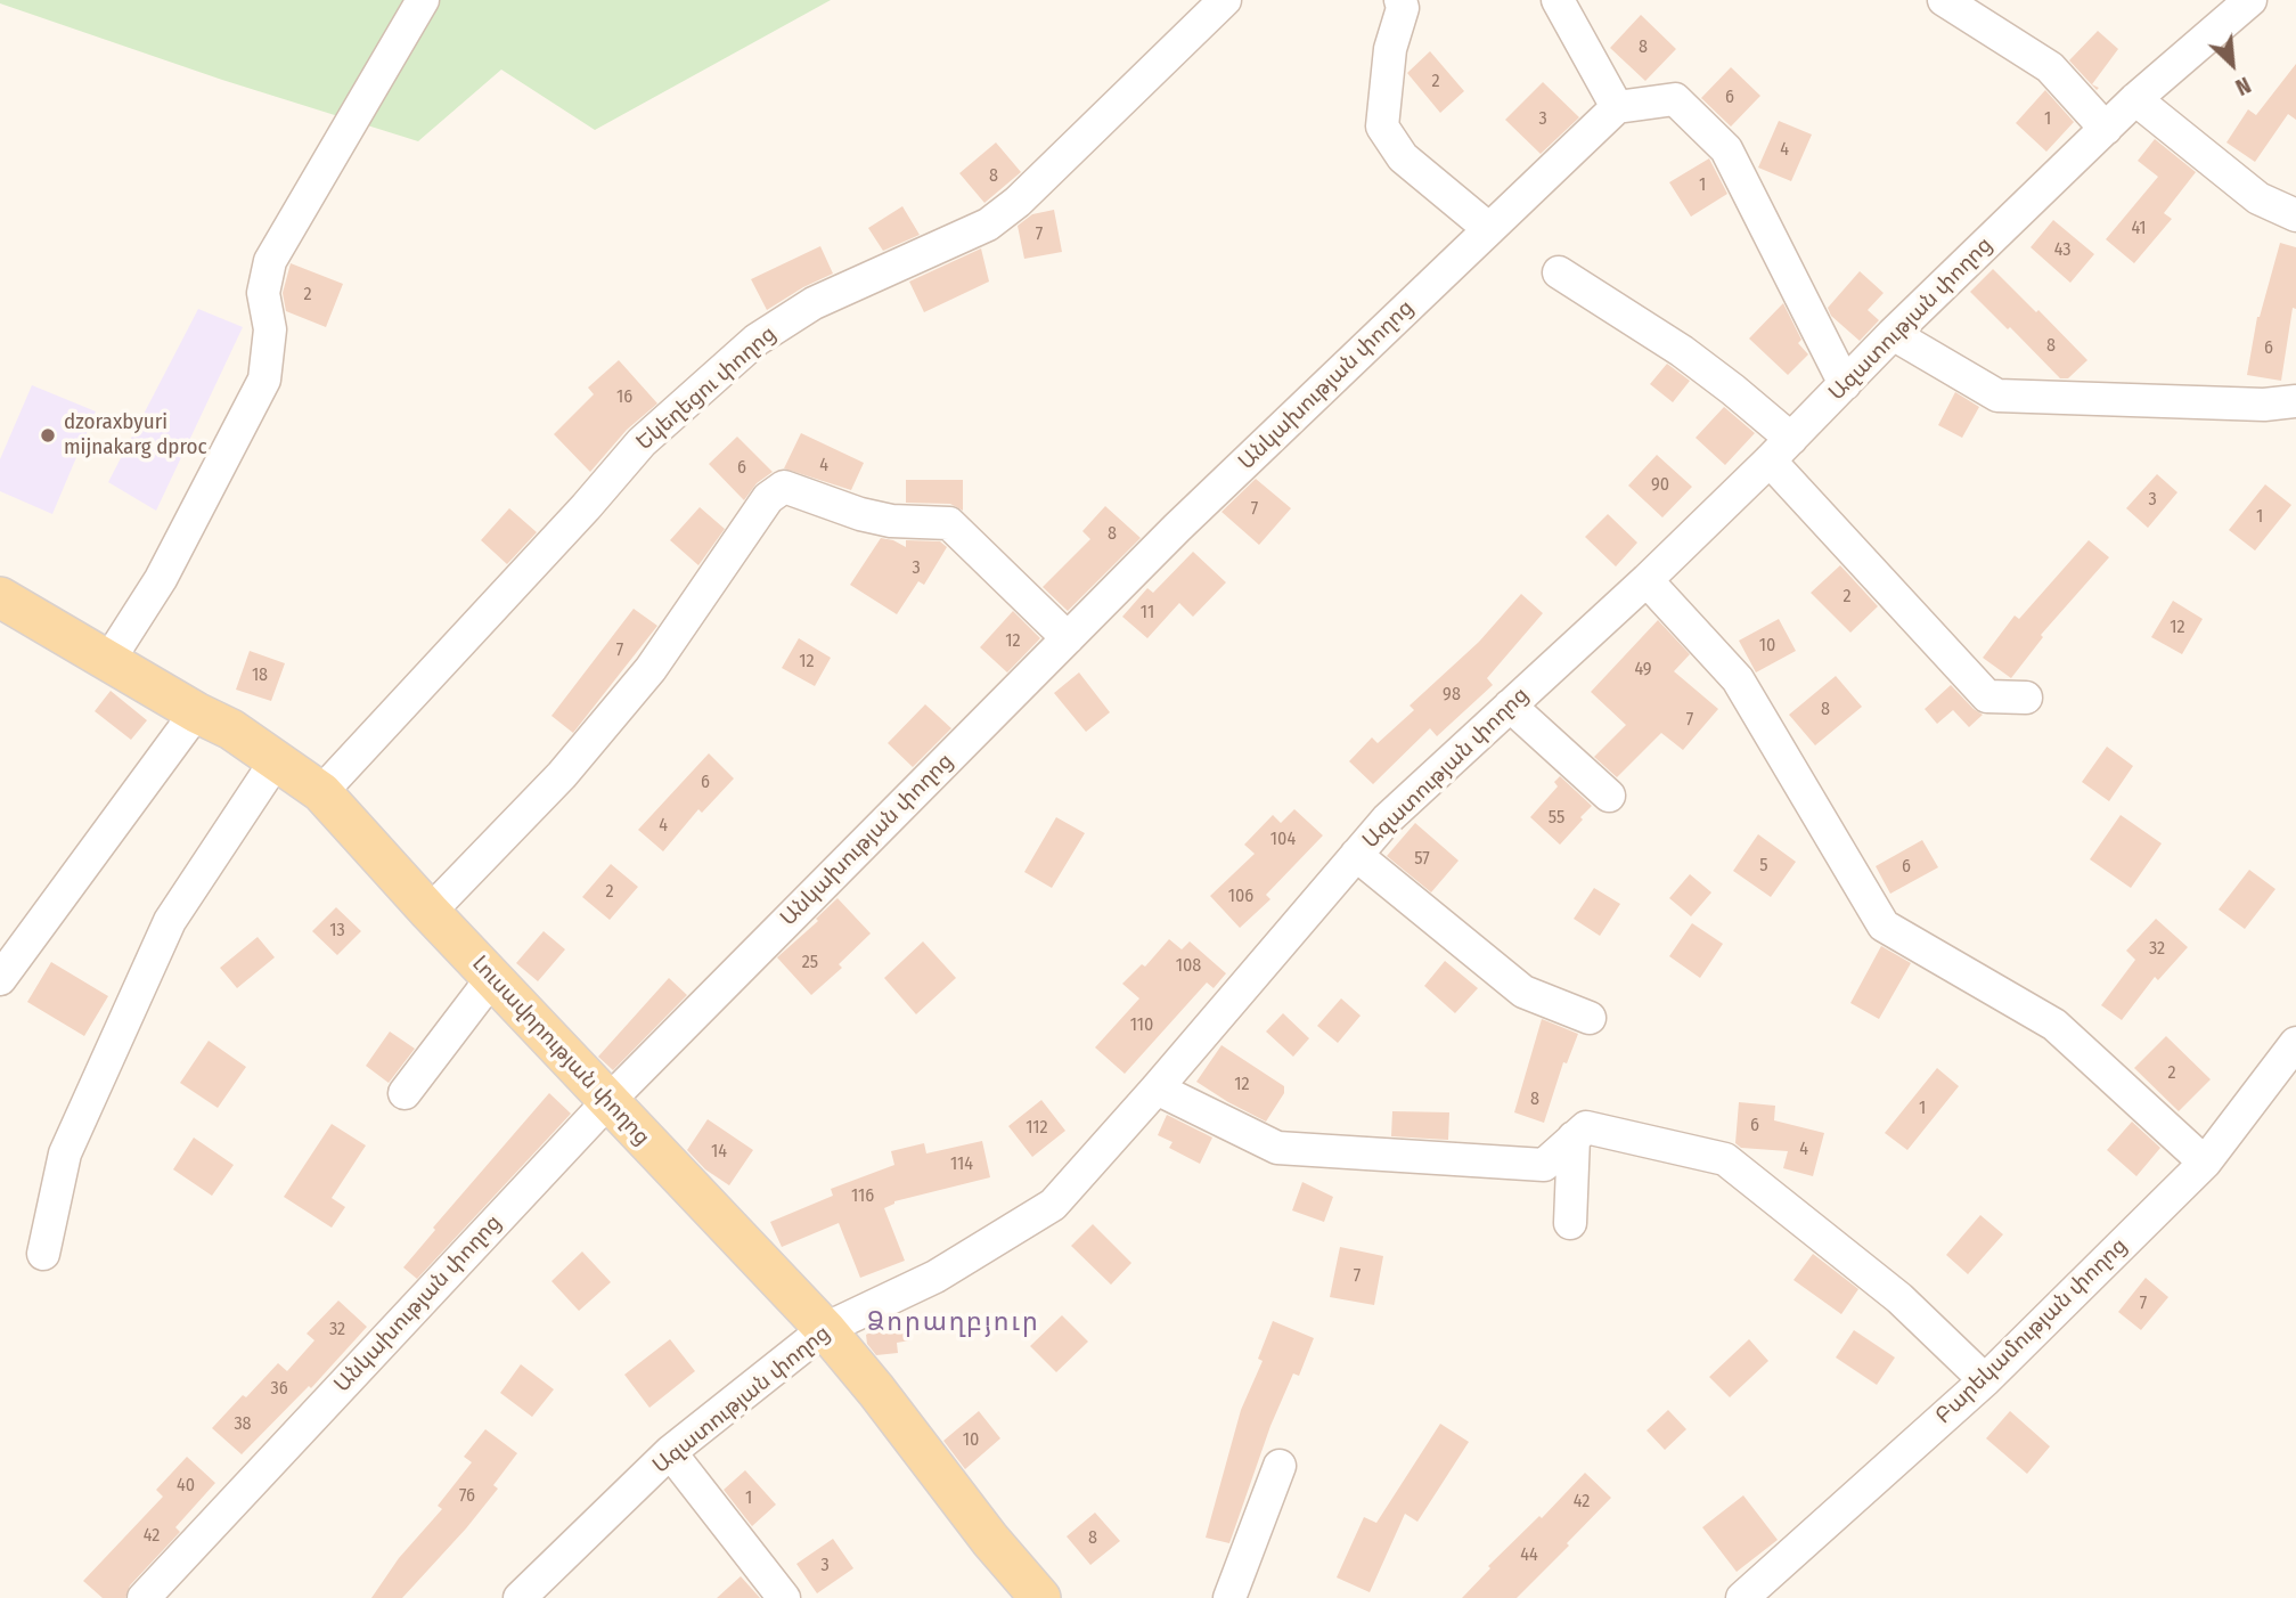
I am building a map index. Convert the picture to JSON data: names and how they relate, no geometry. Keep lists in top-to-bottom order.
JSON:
{
  "streets": {
    "main road": ["Լուսավորության փողոց"],
    "street": [
      "Ազատության փողոց",
      "Անկախության փողոց",
      "Եկեղեցու փողոց",
      "Բարեկամության փողոց"
    ]
  },
  "crossings": [
    ["Ազատության փողոց", "Լուսավորության փողոց"],
    ["Անկախության փողոց", "Լուսավորության փողոց"],
    ["Եկեղեցու փողոց", "Լուսավորության փողոց"]
  ],
  "districts": ["Ձորաղբյուր"],
  "places": ["dzoraxbyuri mijnakarg dproc"],
  "house_numbers": [
    "8",
    "2",
    "6",
    "3",
    "1",
    "4",
    "8",
    "1",
    "41",
    "7",
    "43",
    "2",
    "8",
    "6",
    "16",
    "4",
    "6",
    "90",
    "3",
    "7",
    "1",
    "8",
    "3",
    "2",
    "11",
    "12",
    "12",
    "10",
    "7",
    "12",
    "49",
    "18",
    "98",
    "8",
    "7",
    "6",
    "55",
    "4",
    "104",
    "57",
    "5",
    "6",
    "2",
    "106",
    "13",
    "32",
    "25",
    "108",
    "110",
    "2",
    "12",
    "8",
    "1",
    "6",
    "112",
    "4",
    "14",
    "114",
    "116",
    "7",
    "7",
    "32",
    "36",
    "38",
    "10",
    "40",
    "76",
    "1",
    "42",
    "42",
    "8",
    "44",
    "3"
  ],
  "north": "bottom right"
}
